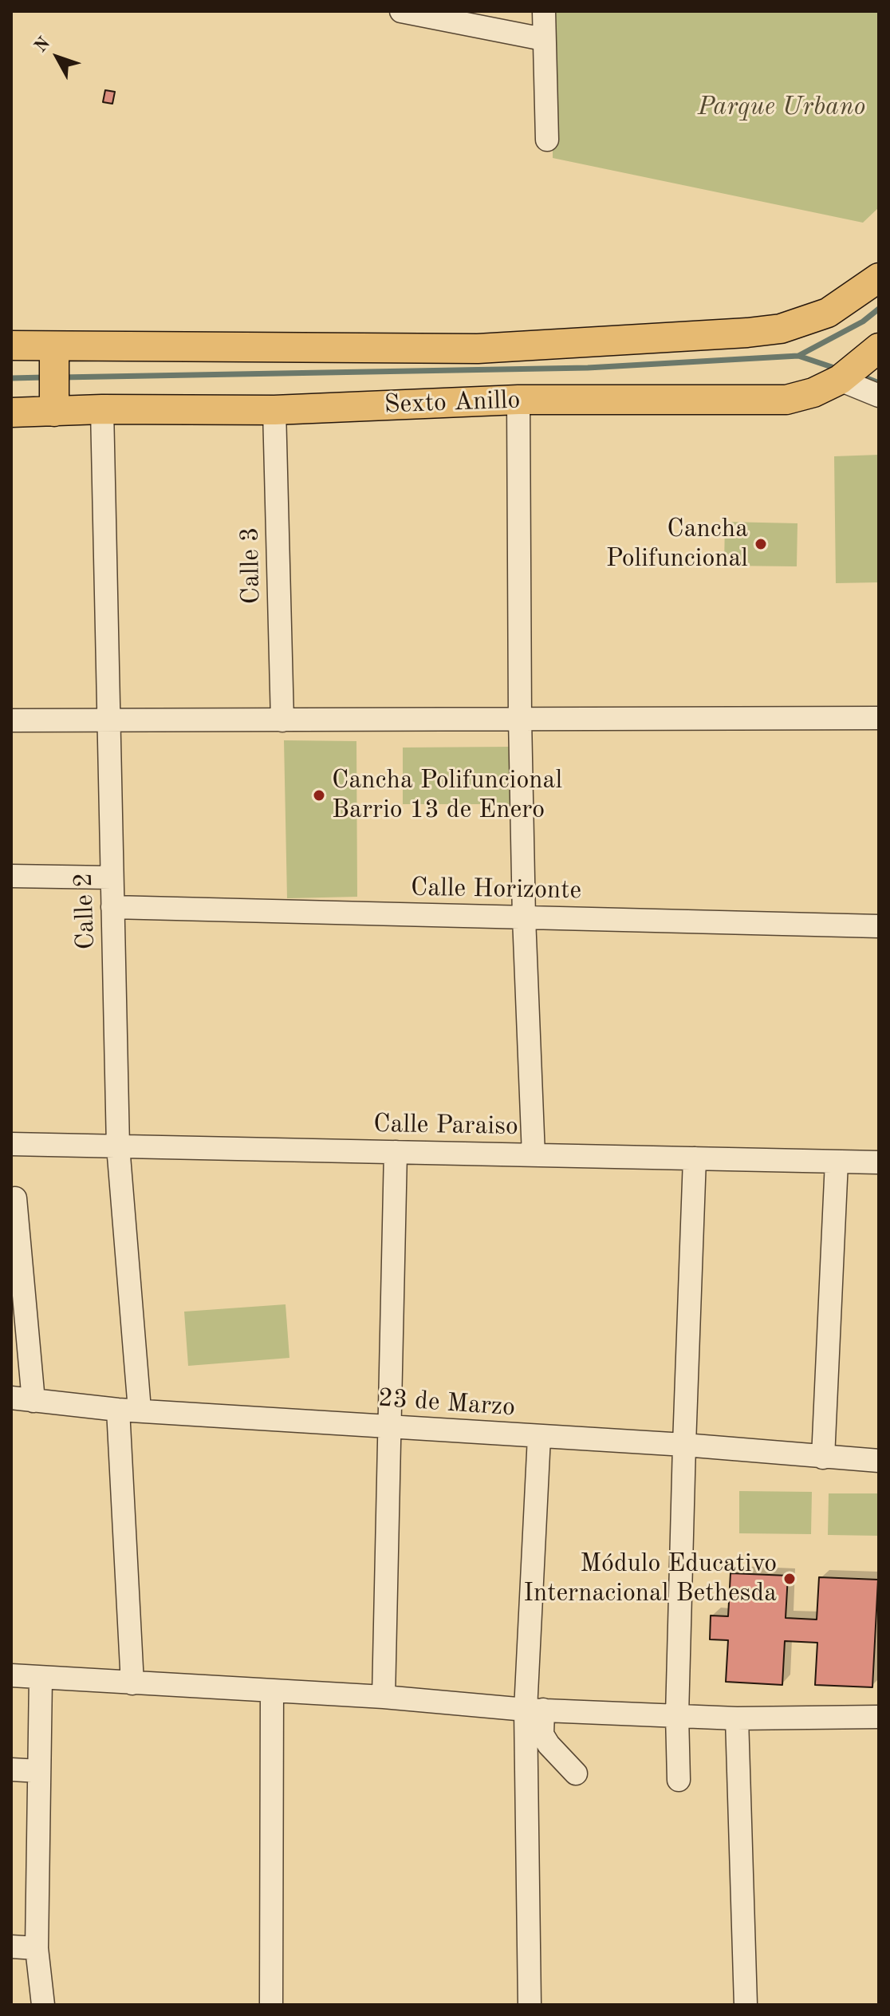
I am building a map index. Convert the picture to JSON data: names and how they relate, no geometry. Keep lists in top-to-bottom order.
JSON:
{
  "streets": {
    "main road": ["Sexto Anillo"],
    "street": [
      "Calle 3",
      "Calle Horizonte",
      "Calle 2",
      "Calle Paraiso",
      "23 de Marzo"
    ]
  },
  "crossings": [
    ["Sexto Anillo", "Calle 3"],
    ["Sexto Anillo", "Calle 2"],
    ["Calle Horizonte", "Calle 2"],
    ["Calle 2", "Calle Paraiso"],
    ["Calle 2", "23 de Marzo"]
  ],
  "parks": ["Parque Urbano"],
  "places": ["Cancha Polifuncional", "Cancha Polifuncional Barrio 13 de Enero", "Módulo Educativo Internacional Bethesda"],
  "north": "top left"
}
